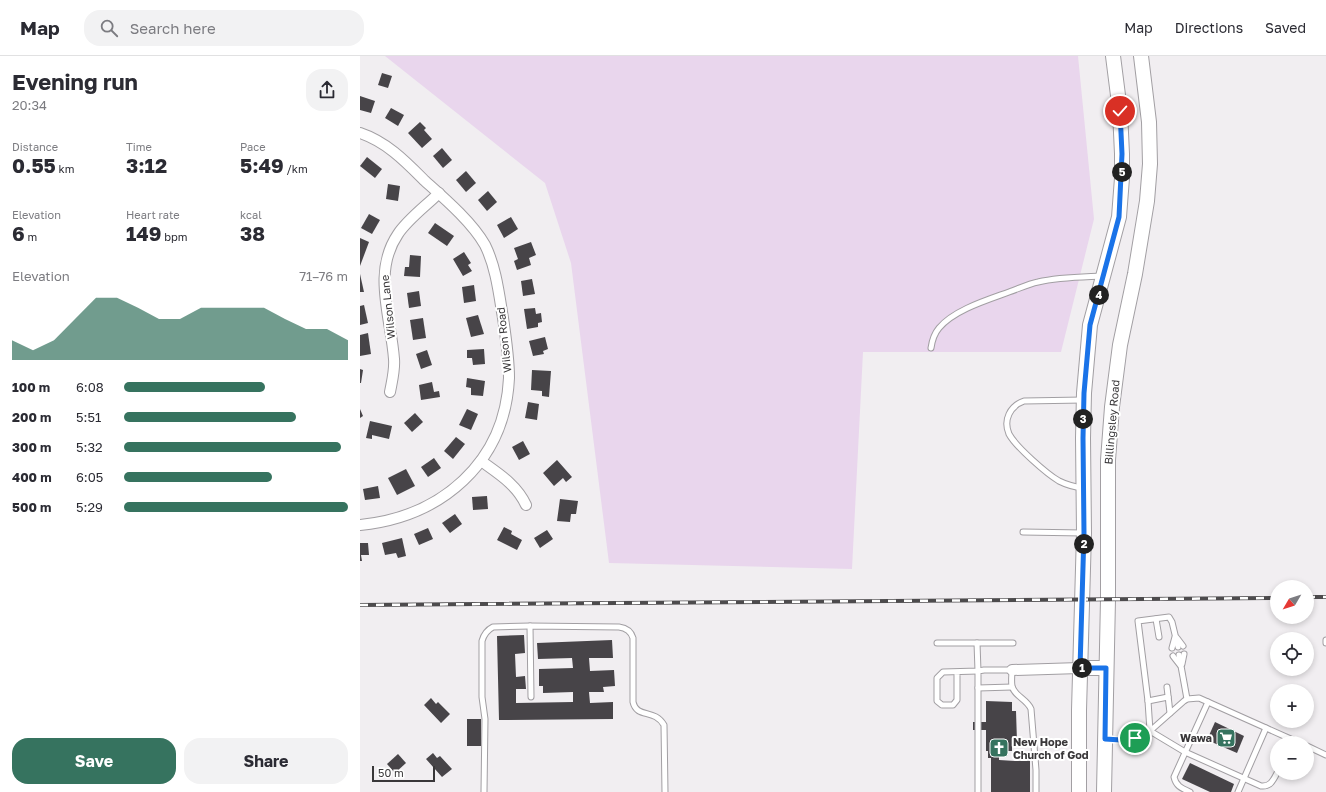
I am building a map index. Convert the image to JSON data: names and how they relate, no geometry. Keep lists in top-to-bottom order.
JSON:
{
  "streets": {
    "main road": ["Billingsley Road"],
    "street": ["Wilson Lane", "Wilson Road"]
  },
  "crossings": [
    ["Wilson Lane", "Wilson Road"]
  ],
  "places": {
    "supermarket": ["Wawa"],
    "church": ["New Hope Church of God"]
  },
  "scale_bar": "50 m",
  "north": "bottom left",
  "page": {
    "header": "Map",
    "search": "Search here",
    "nav": ["Map", "Directions", "Saved"],
    "heading": ["Evening run", "20:34"],
    "stats": [
      ["Distance", "0.55 km"],
      ["Time", "3:12"],
      ["Pace", "5:49 /km"],
      ["Elevation", "6 m"],
      ["Heart rate", "149 bpm"],
      ["kcal", "38"]
    ],
    "pins": [
      "5",
      "4",
      "3",
      "2",
      "1"
    ],
    "chart": ["Elevation", "71–76 m"],
    "list": [
      {
        "name": "100 m",
        "note": "6:08"
      },
      {
        "name": "200 m",
        "note": "5:51"
      },
      {
        "name": "300 m",
        "note": "5:32"
      },
      {
        "name": "400 m",
        "note": "6:05"
      },
      {
        "name": "500 m",
        "note": "5:29"
      }
    ],
    "map_buttons": ["+", "−"],
    "buttons": ["Save", "Share"],
    "scale": "50 m"
  }
}
